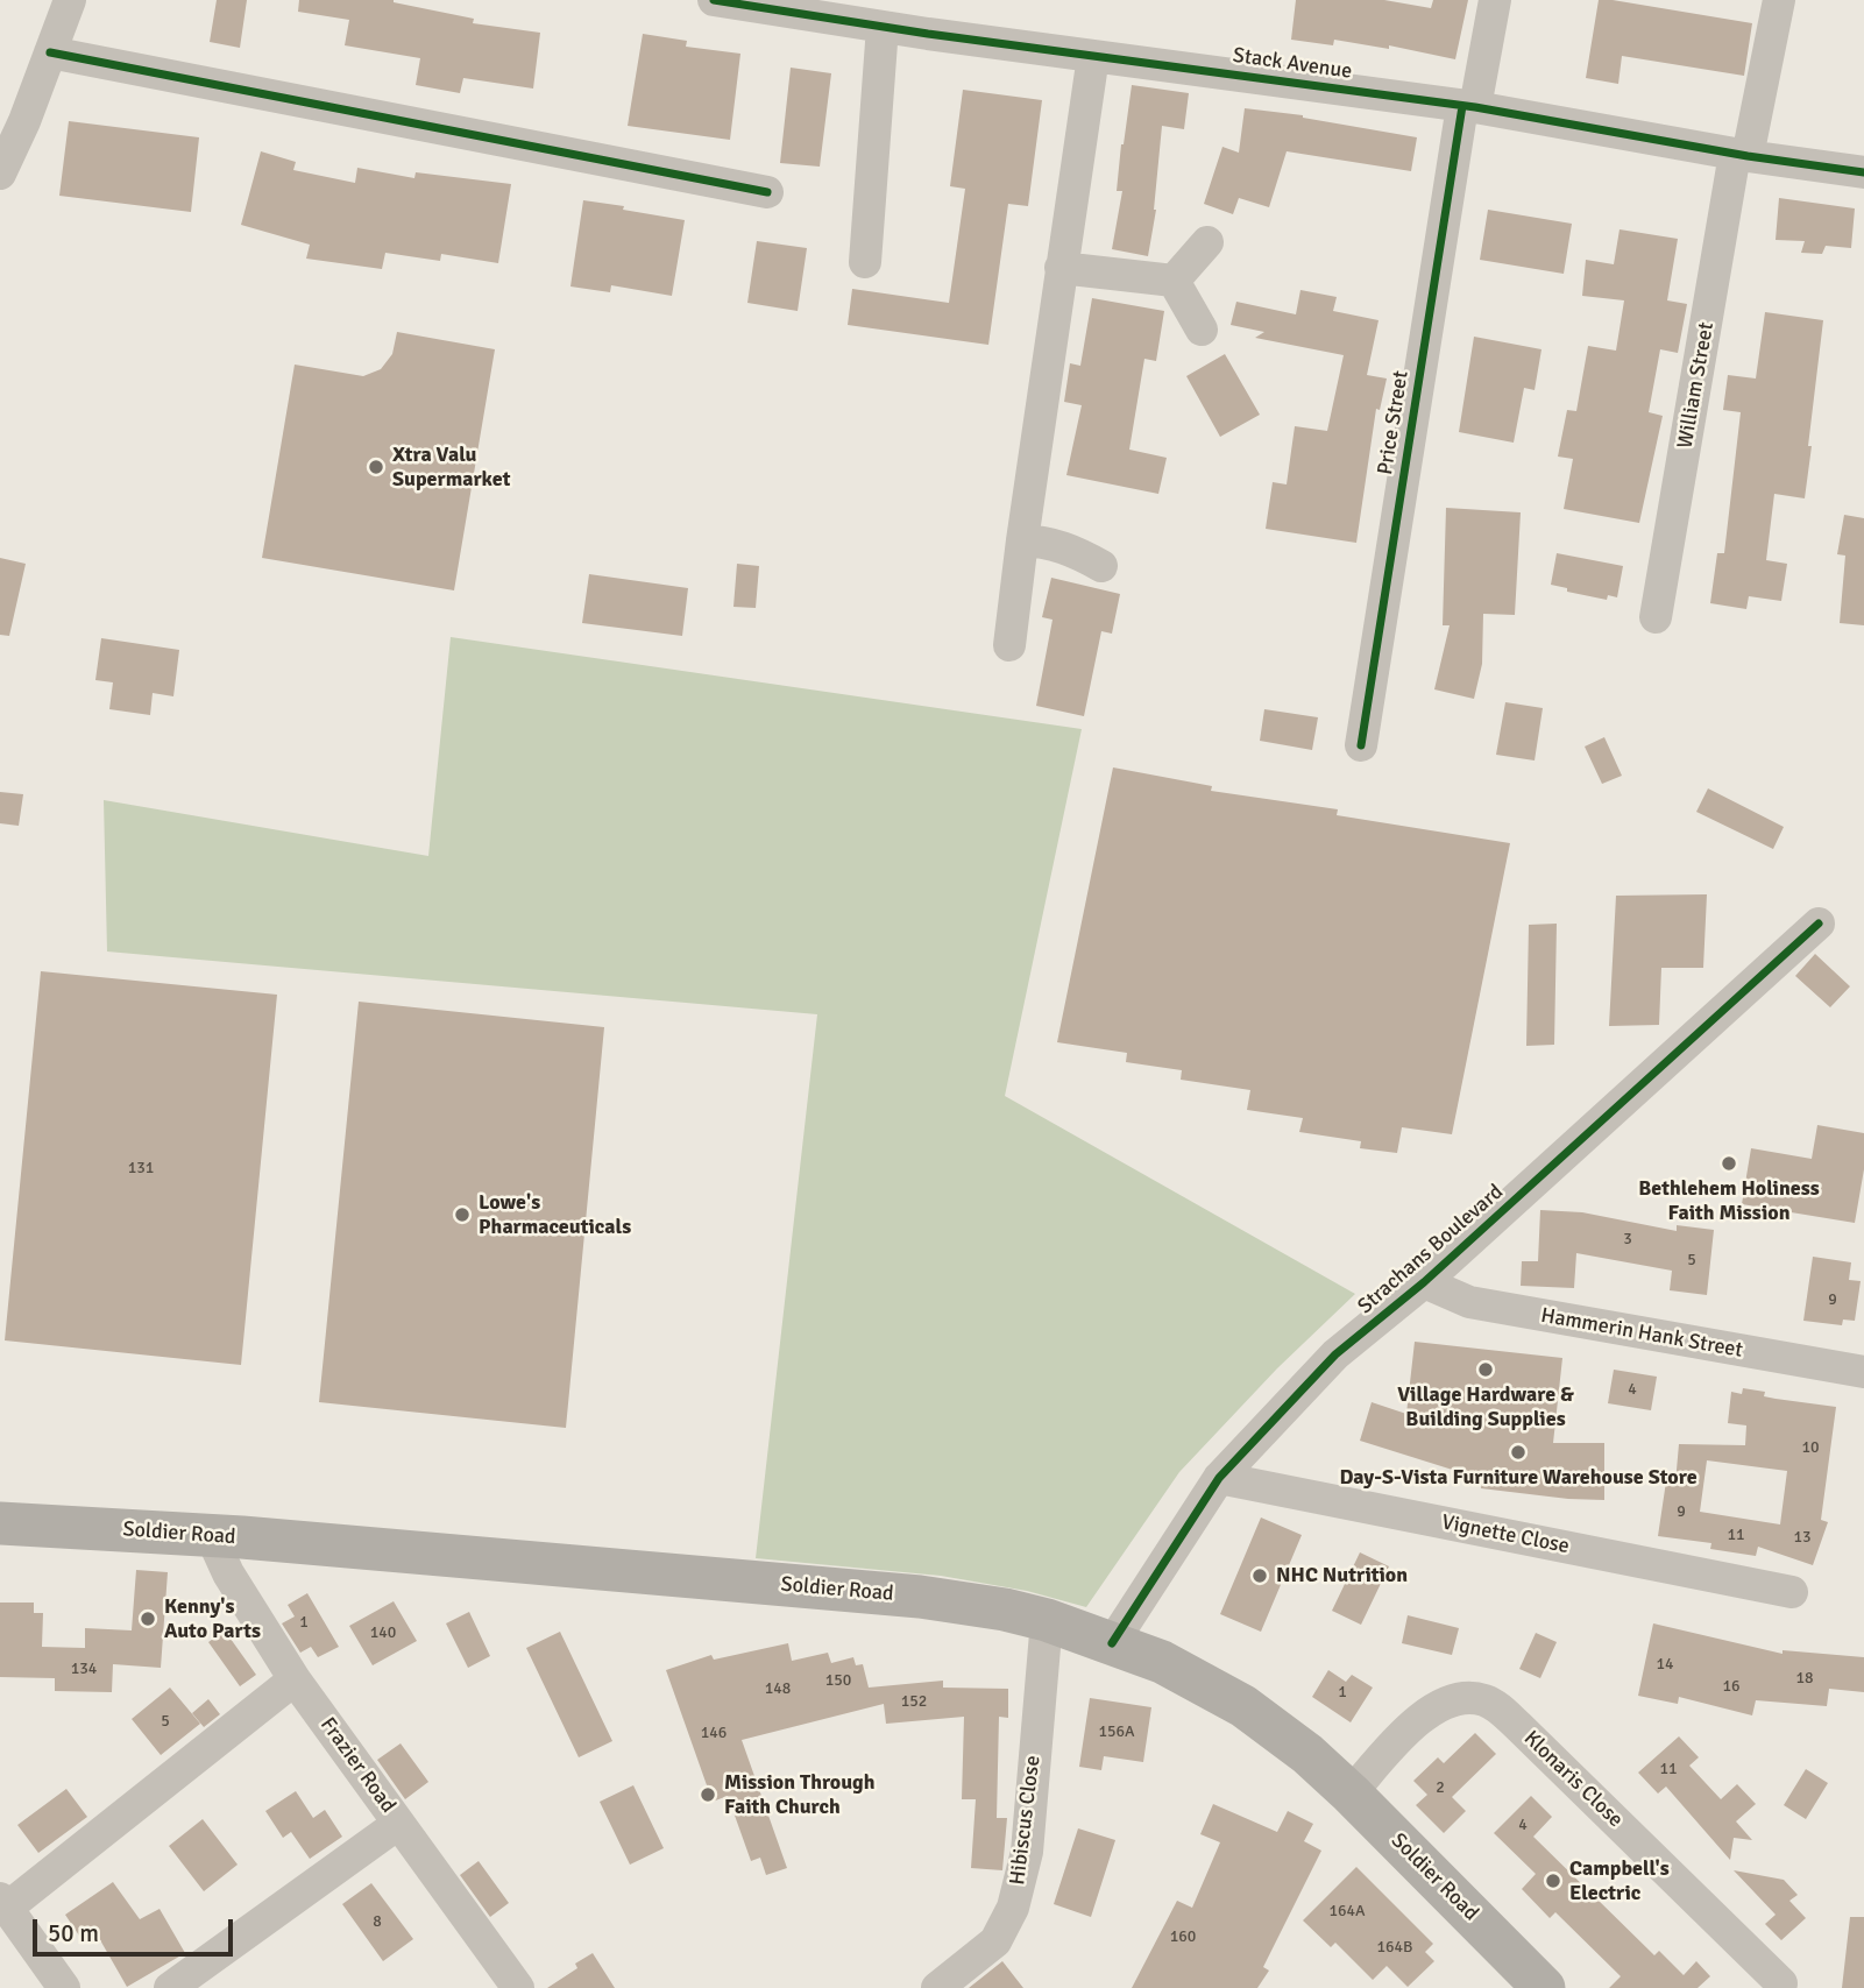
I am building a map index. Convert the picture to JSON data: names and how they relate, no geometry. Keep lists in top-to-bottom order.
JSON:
{
  "streets": {
    "main road": ["Soldier Road"],
    "street": [
      "Stack Avenue",
      "William Street",
      "Price Street",
      "Strachans Boulevard",
      "Hammerin Hank Street",
      "Vignette Close",
      "Frazier Road",
      "Klonaris Close",
      "Hibiscus Close"
    ]
  },
  "crossings": [
    ["Stack Avenue", "William Street"],
    ["Stack Avenue", "Price Street"],
    ["Strachans Boulevard", "Hammerin Hank Street"],
    ["Strachans Boulevard", "Soldier Road"],
    ["Strachans Boulevard", "Vignette Close"],
    ["Soldier Road", "Frazier Road"],
    ["Soldier Road", "Klonaris Close"],
    ["Soldier Road", "Hibiscus Close"]
  ],
  "places": [
    "Xtra Valu Supermarket",
    "Bethlehem Holiness Faith Mission",
    "Lowe's Pharmaceuticals",
    "Village Hardware & Building Supplies",
    "Day-S-Vista Furniture Warehouse Store",
    "NHC Nutrition",
    "Kenny's Auto Parts",
    "Mission Through Faith Church",
    "Campbell's Electric"
  ],
  "house_numbers": [
    "131",
    "3",
    "5",
    "9",
    "4",
    "10",
    "9",
    "11",
    "13",
    "1",
    "140",
    "14",
    "134",
    "18",
    "150",
    "16",
    "148",
    "1",
    "152",
    "5",
    "156A",
    "146",
    "11",
    "2",
    "4",
    "164A",
    "8",
    "160",
    "164B"
  ],
  "scale_bar": "50 m"
}
